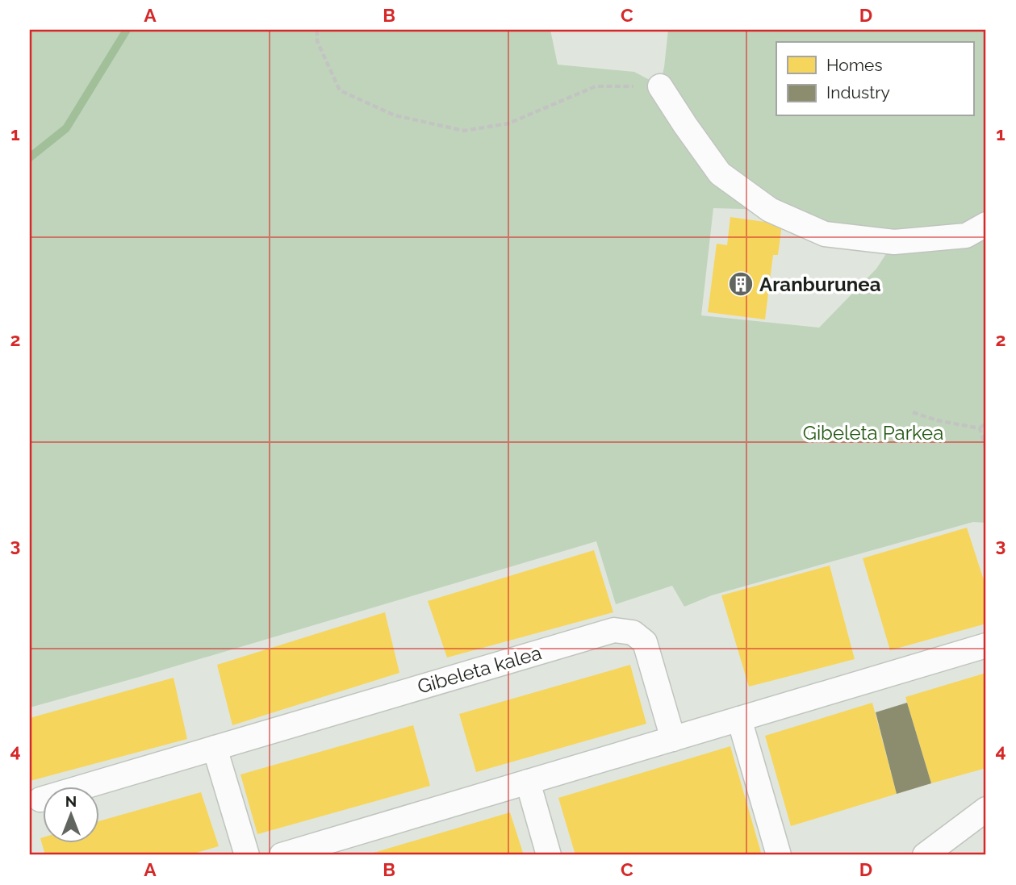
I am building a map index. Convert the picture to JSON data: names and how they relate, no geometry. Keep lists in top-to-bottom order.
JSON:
{
  "streets": {
    "street": ["Gibeleta kalea"]
  },
  "parks": ["Gibeleta Parkea"],
  "places": {
    "building": ["Aranburunea"]
  },
  "legend": ["Homes", "Industry"],
  "north": "top",
  "grid": {
    "columns": [
      "A",
      "B",
      "C",
      "D"
    ],
    "rows": [
      "1",
      "2",
      "3",
      "4"
    ]
  }
}
